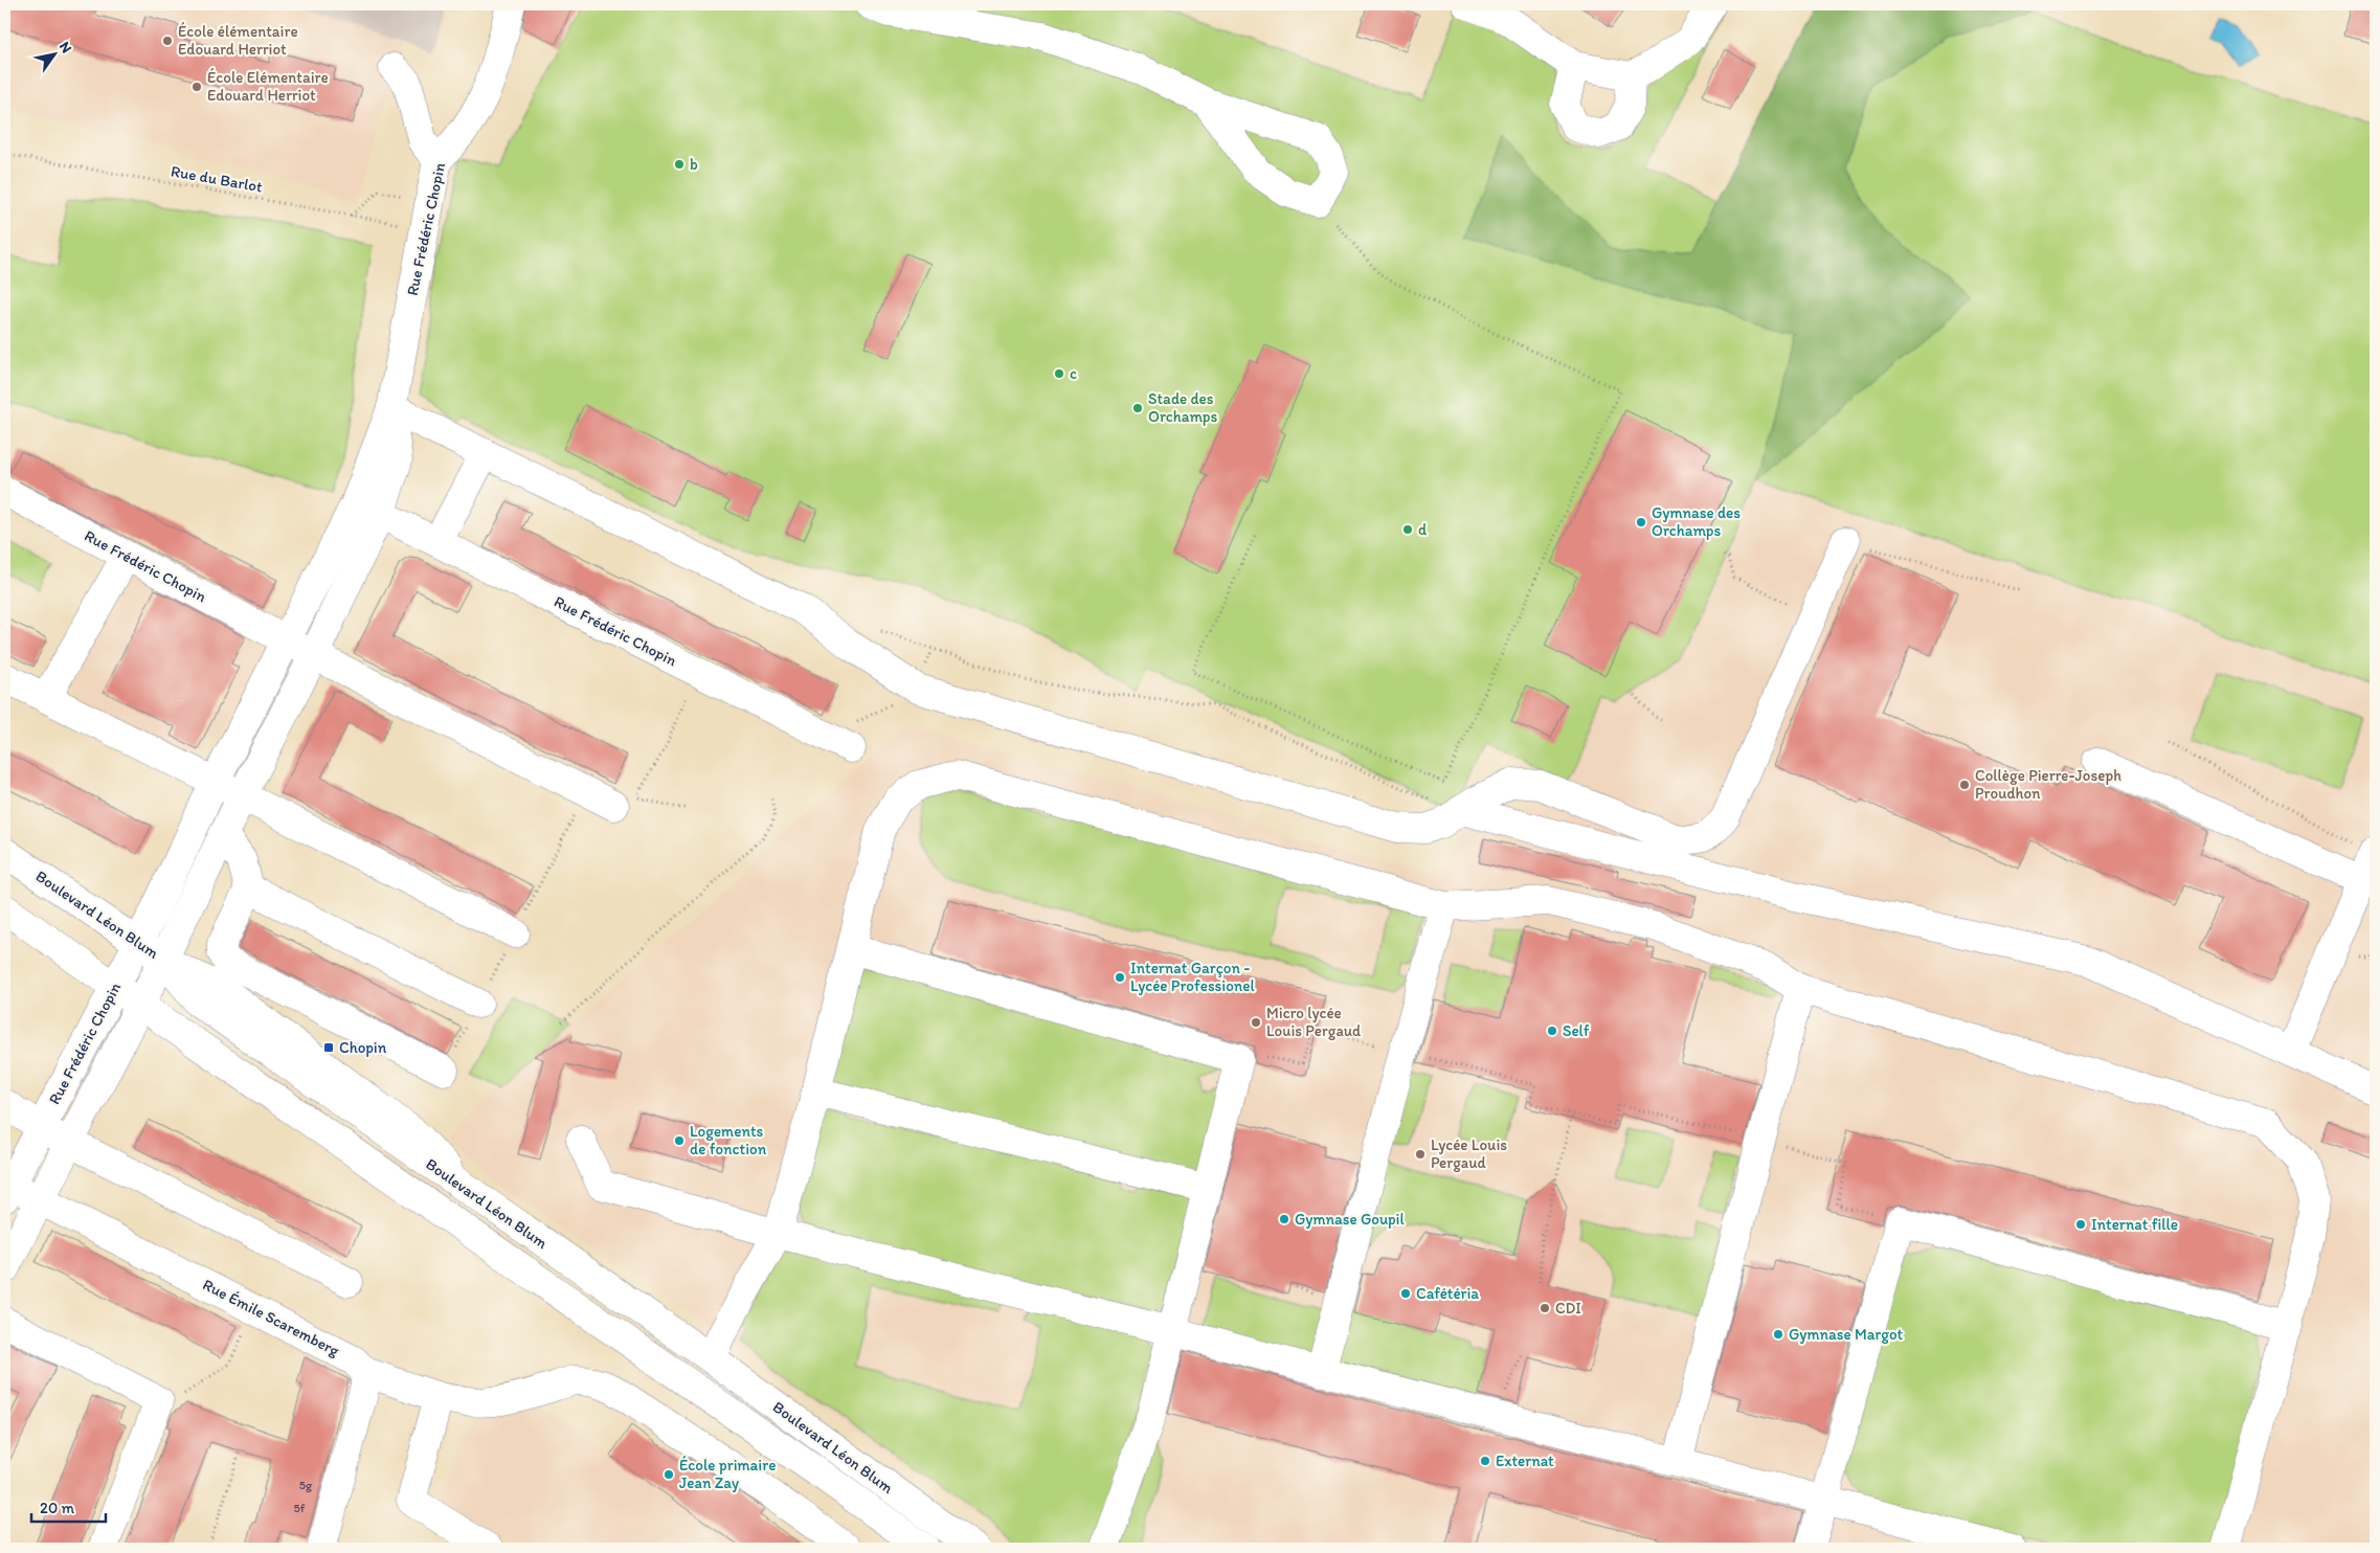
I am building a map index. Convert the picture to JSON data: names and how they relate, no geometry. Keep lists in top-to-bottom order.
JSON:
{
  "streets": {
    "street": ["Rue Frédéric Chopin", "Boulevard Léon Blum", "Rue Émile Scaremberg"],
    "path": ["Rue du Barlot"]
  },
  "crossings": [
    ["Rue du Barlot", "Rue Frédéric Chopin"],
    ["Rue Frédéric Chopin", "Boulevard Léon Blum"],
    ["Rue Frédéric Chopin", "Rue Émile Scaremberg"]
  ],
  "places": {
    "other": [
      "École élémentaire Edouard Herriot",
      "École Elémentaire Edouard Herriot",
      "b",
      "c",
      "Stade des Orchamps",
      "Gymnase des Orchamps",
      "d",
      "Collège Pierre-Joseph Proudhon",
      "Internat Garçon - Lycée Professionel",
      "Micro lycée Louis Pergaud",
      "Self",
      "Logements de fonction",
      "Lycée Louis Pergaud",
      "Gymnase Goupil",
      "Internat fille",
      "Cafétéria",
      "CDI",
      "Gymnase Margot",
      "Externat",
      "École primaire Jean Zay"
    ],
    "transit": ["Chopin"]
  },
  "house_numbers": ["5g", "5f"],
  "scale_bar": "20 m",
  "north": "top right"
}
